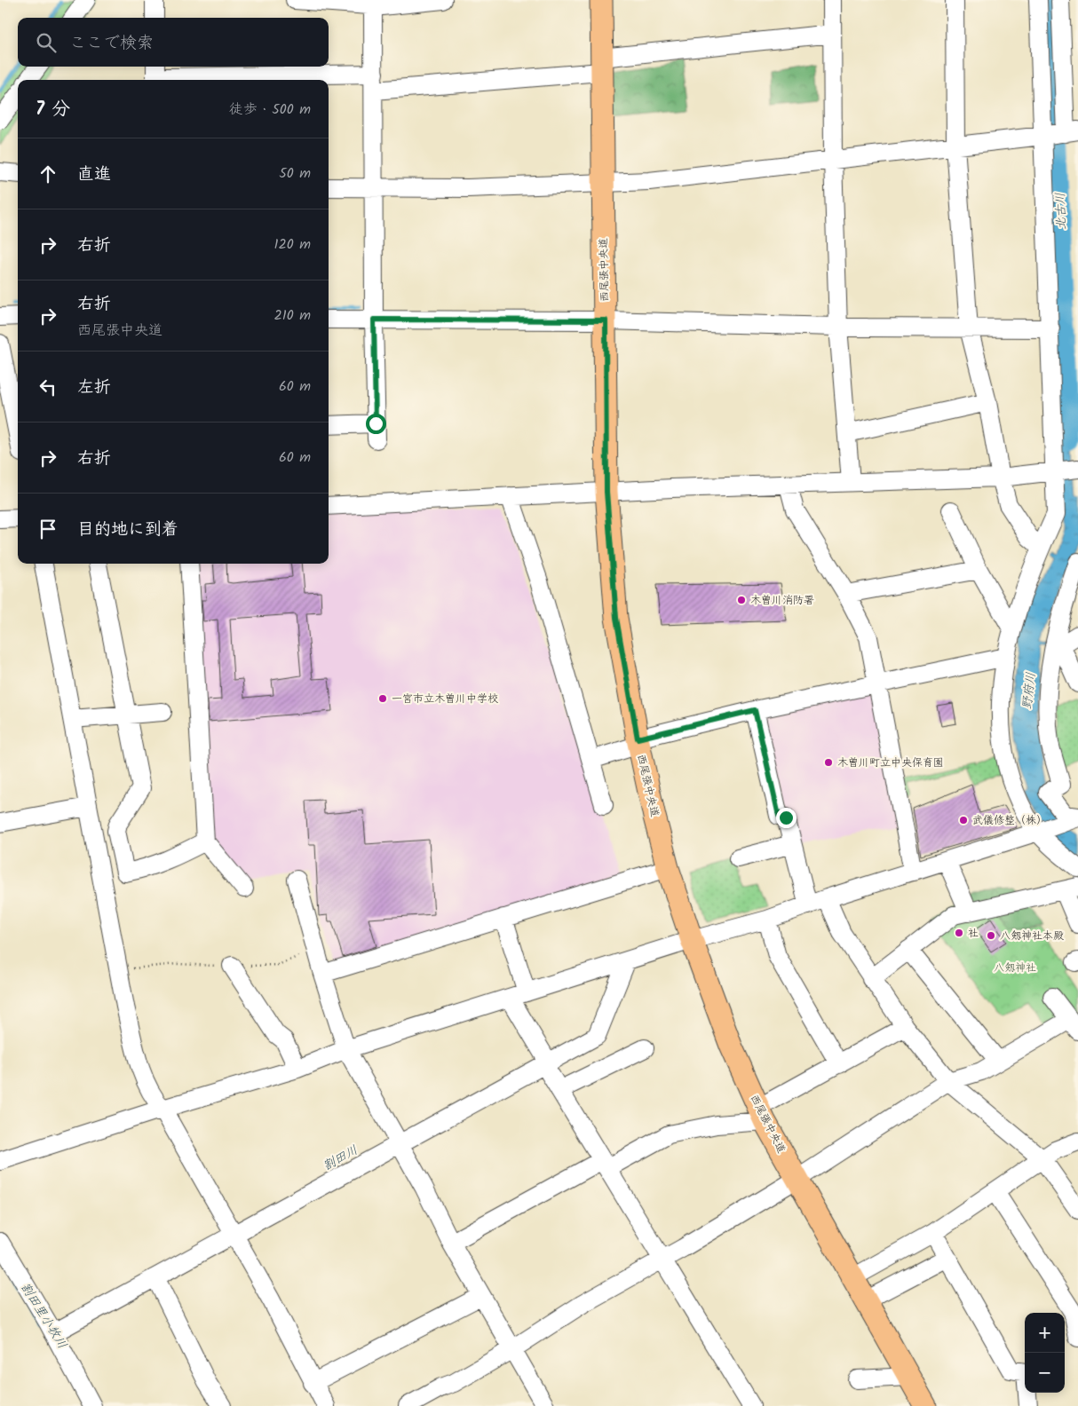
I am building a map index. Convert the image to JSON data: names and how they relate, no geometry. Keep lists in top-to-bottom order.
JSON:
{
  "streets": {
    "main road": ["西尾張中央道"]
  },
  "water": [
    "北古川",
    "野府川",
    "割田川",
    "割田里小牧川"
  ],
  "parks": ["八剱神社"],
  "places": [
    "木曽川消防署",
    "一宮市立木曽川中学校",
    "木曽川町立中央保育園",
    "武儀修整（株）",
    "社",
    "八剱神社本殿"
  ],
  "page": {
    "search": "ここで検索",
    "heading": ["7 分", "徒歩 · 500 m"],
    "list": [
      ["直進", "50 m"],
      ["右折", "120 m"],
      ["右折", "西尾張中央道", "210 m"],
      ["左折", "60 m"],
      ["右折", "60 m"],
      "目的地に到着"
    ],
    "map_buttons": ["+", "−"]
  }
}
